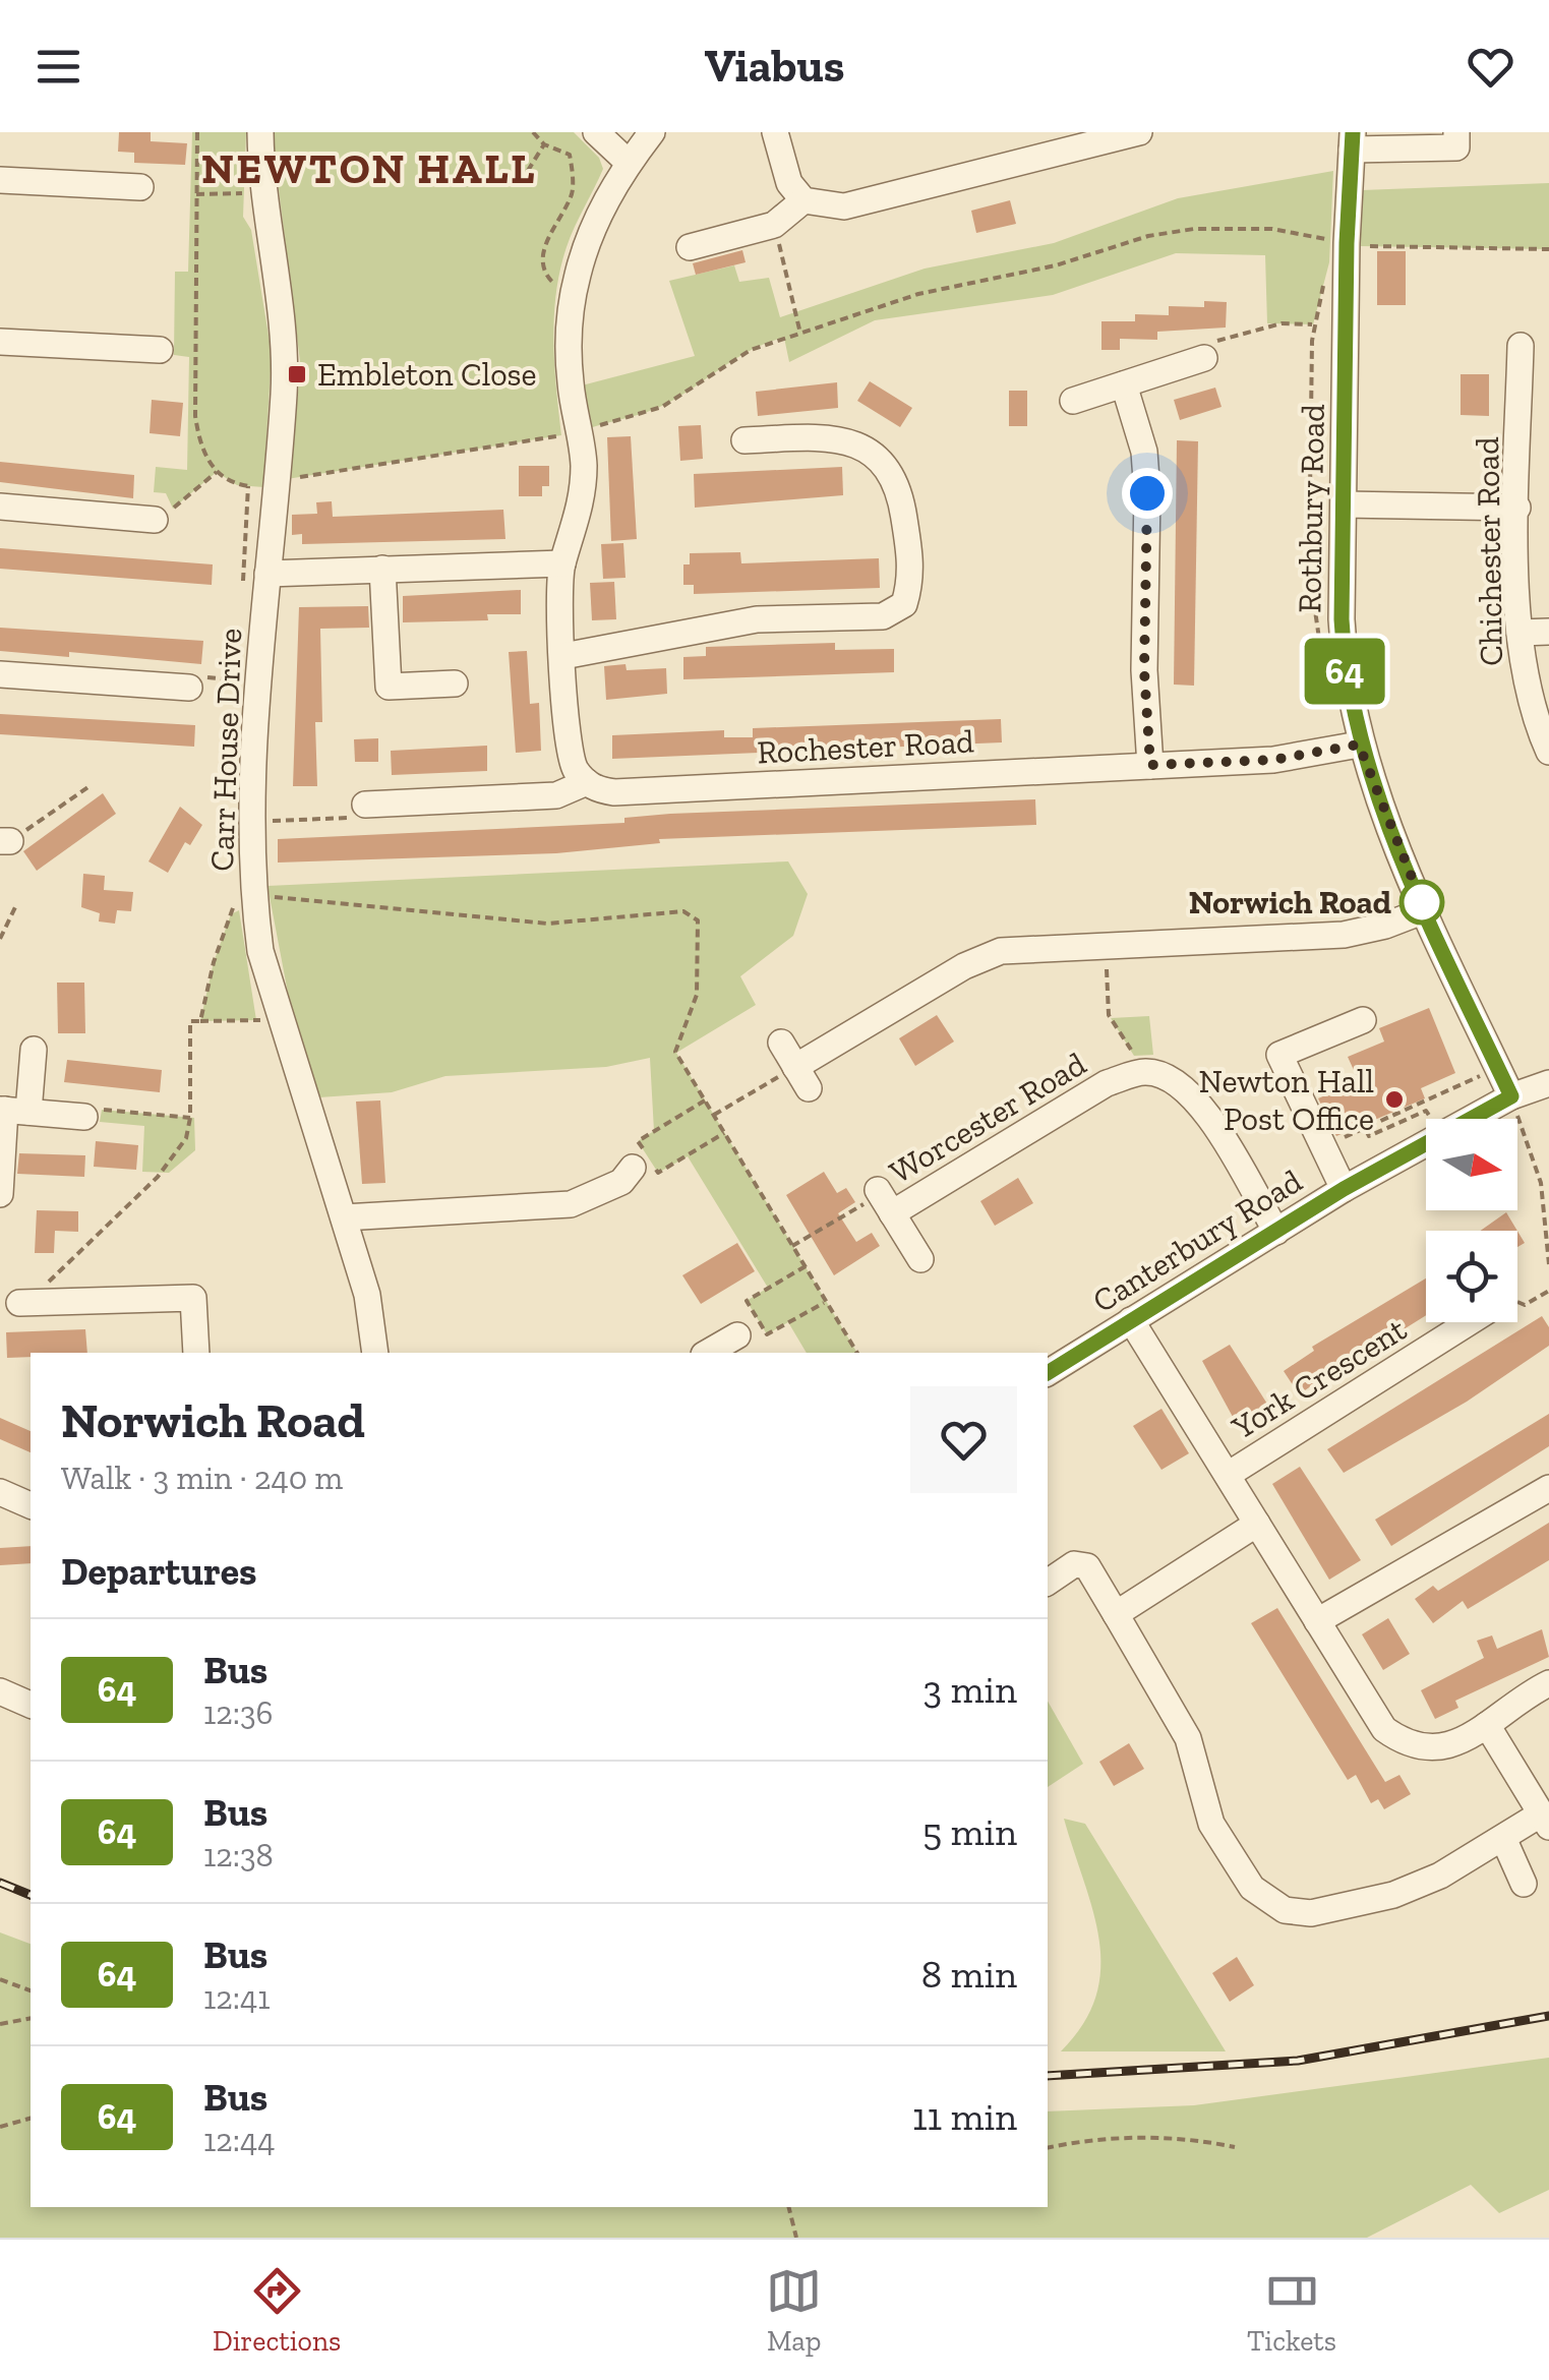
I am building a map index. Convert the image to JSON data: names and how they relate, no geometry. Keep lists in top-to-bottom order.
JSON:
{
  "streets": {
    "street": [
      "Rothbury Road",
      "Chichester Road",
      "Rochester Road",
      "Carr House Drive",
      "Worcester Road",
      "Canterbury Road",
      "York Crescent"
    ]
  },
  "crossings": [
    ["Rothbury Road", "Rochester Road"],
    ["Rothbury Road", "Canterbury Road"],
    ["Canterbury Road", "York Crescent"]
  ],
  "districts": ["NEWTON HALL"],
  "places": {
    "transit": ["Embleton Close"],
    "other": ["Norwich Road", "Newton Hall Post Office"]
  },
  "lines": ["bus line 64"],
  "north": "right",
  "page": {
    "header": "Viabus",
    "on_map": "64",
    "heading": [
      ["Norwich Road", "Walk · 3 min · 240 m"],
      "Departures"
    ],
    "list": [
      {
        "mark": "64",
        "name": "Bus",
        "note": "12:36",
        "value": "3 min"
      },
      {
        "mark": "64",
        "name": "Bus",
        "note": "12:38",
        "value": "5 min"
      },
      {
        "mark": "64",
        "name": "Bus",
        "note": "12:41",
        "value": "8 min"
      },
      {
        "mark": "64",
        "name": "Bus",
        "note": "12:44",
        "value": "11 min"
      }
    ],
    "tabs": ["Directions", "Map", "Tickets"]
  }
}
